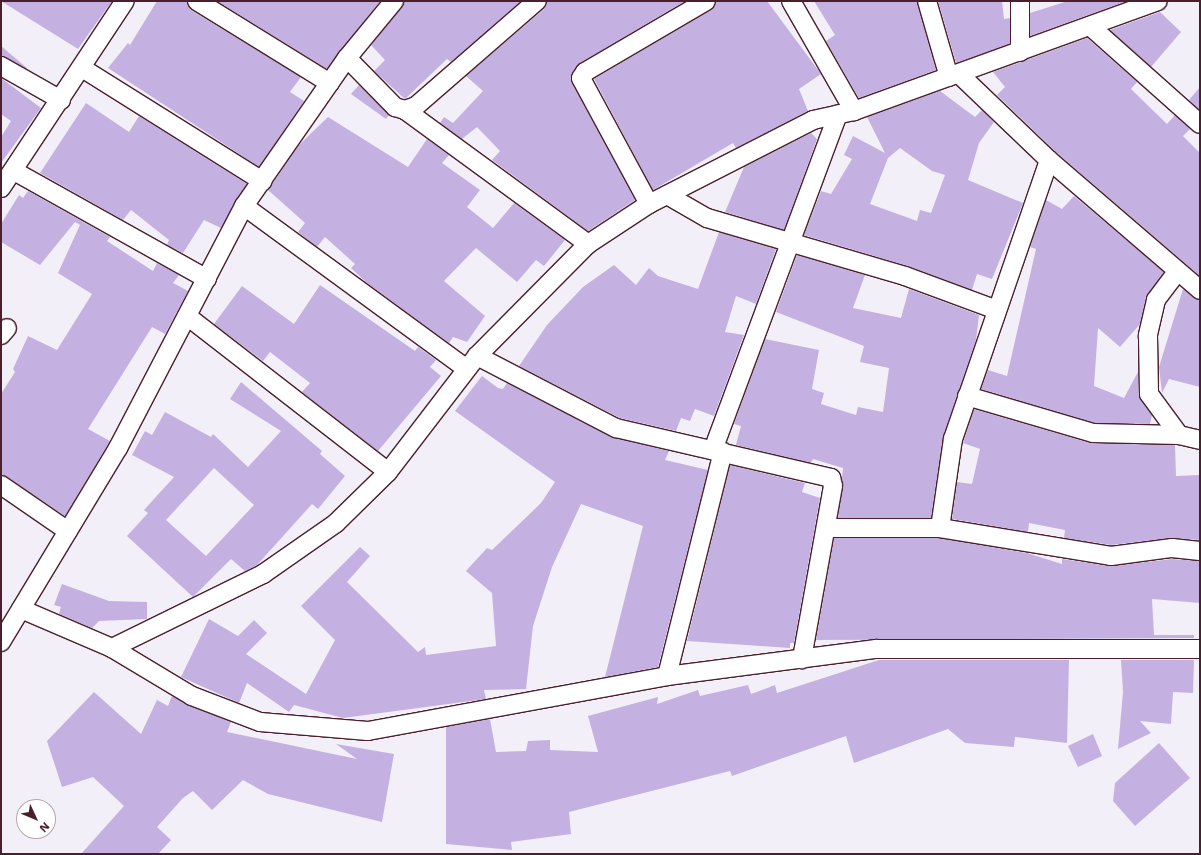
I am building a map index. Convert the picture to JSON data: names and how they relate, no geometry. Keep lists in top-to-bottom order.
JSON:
{
  "north": "bottom right"
}
